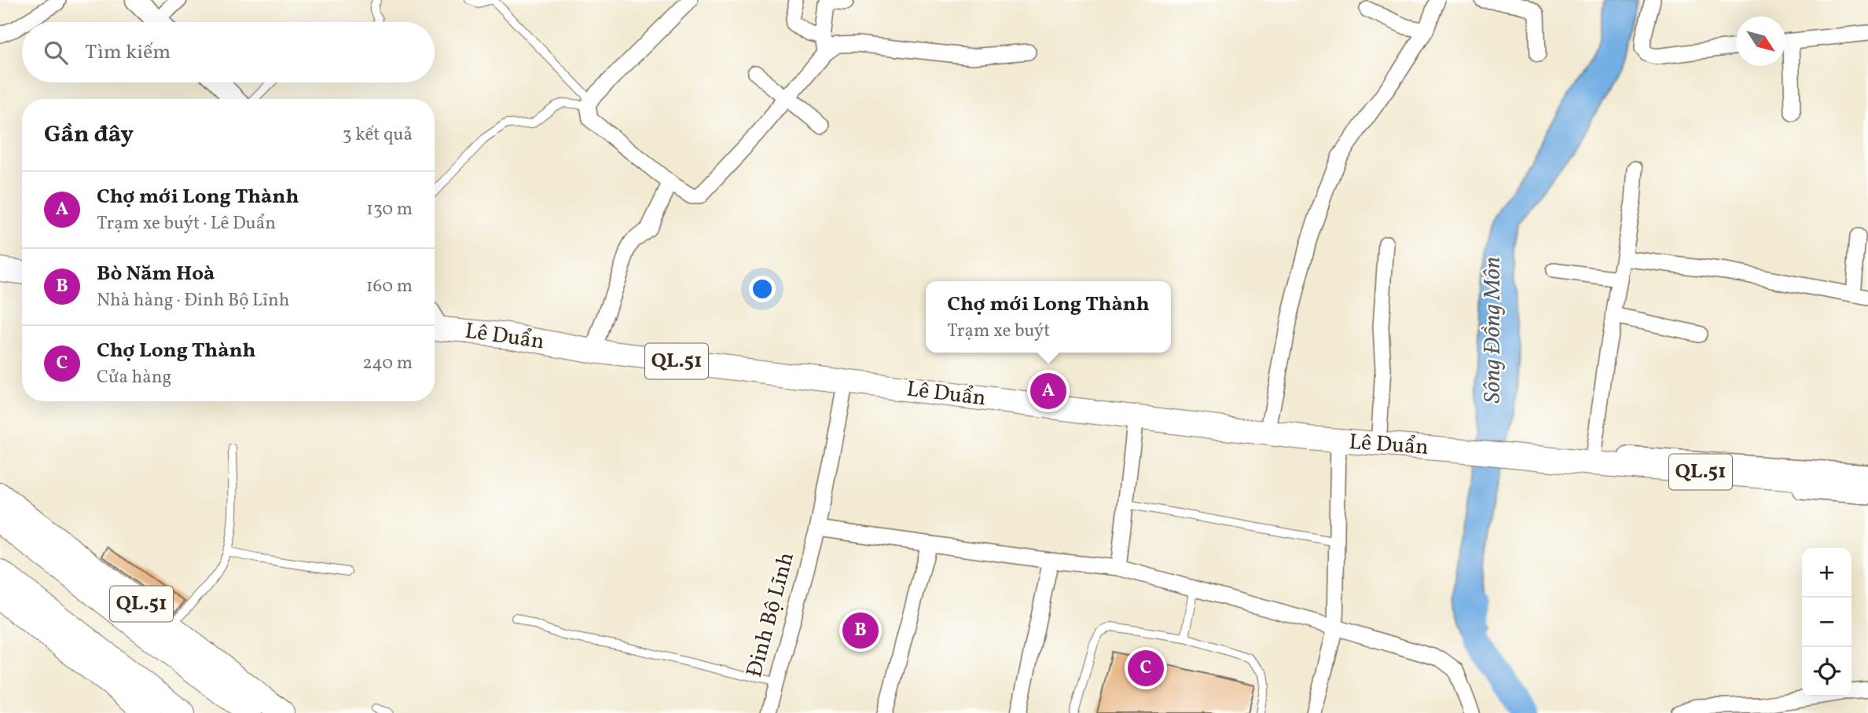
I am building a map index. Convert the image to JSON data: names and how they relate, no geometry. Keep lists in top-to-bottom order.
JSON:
{
  "streets": {
    "highway": ["QL.51"],
    "main road": ["Lê Duẩn"],
    "street": ["Đinh Bộ Lĩnh"]
  },
  "crossings": [
    ["Lê Duẩn", "QL.51"],
    ["Lê Duẩn", "Đinh Bộ Lĩnh"]
  ],
  "water": ["Sông Đồng Môn"],
  "north": "bottom right",
  "page": {
    "search": "Tìm kiếm",
    "heading": ["Gần đây", "3 kết quả"],
    "list": [
      {
        "mark": "A",
        "name": "Chợ mới Long Thành",
        "note": "Trạm xe buýt · Lê Duẩn",
        "value": "130 m"
      },
      {
        "mark": "B",
        "name": "Bò Năm Hoà",
        "note": "Nhà hàng · Đinh Bộ Lĩnh",
        "value": "160 m"
      },
      {
        "mark": "C",
        "name": "Chợ Long Thành",
        "note": "Cửa hàng",
        "value": "240 m"
      }
    ],
    "popup": ["Chợ mới Long Thành", "Trạm xe buýt"],
    "pins": ["A", "B", "C"],
    "map_buttons": ["+", "−"]
  }
}
